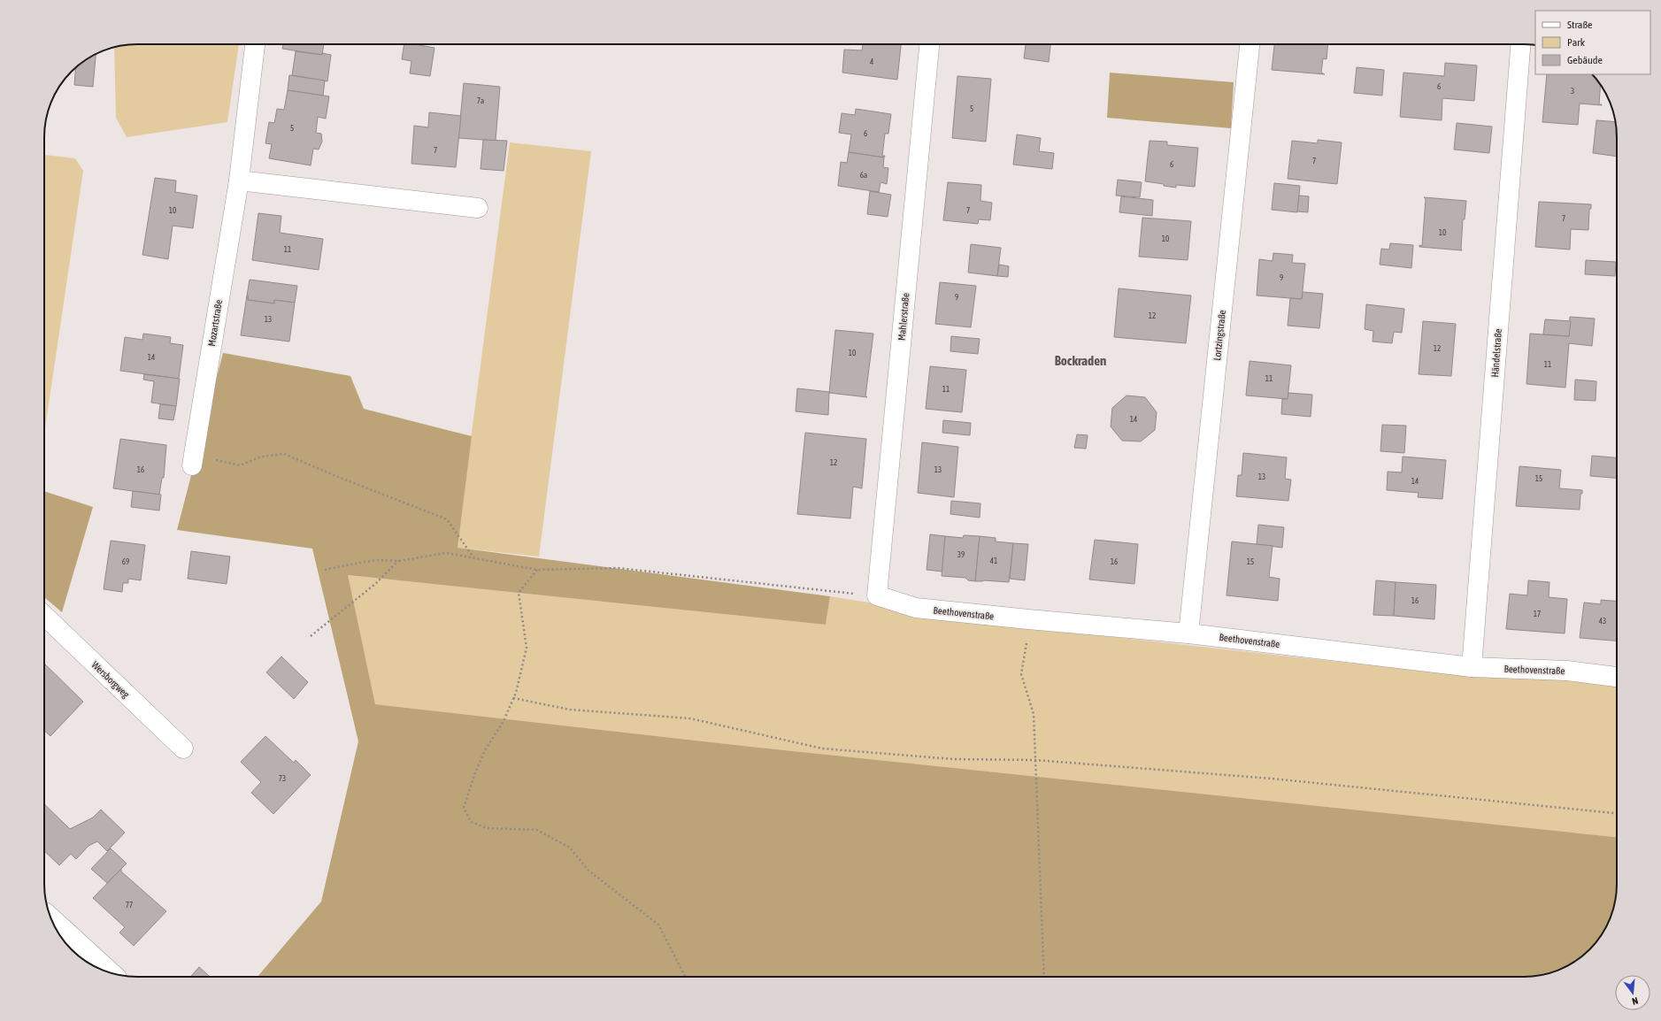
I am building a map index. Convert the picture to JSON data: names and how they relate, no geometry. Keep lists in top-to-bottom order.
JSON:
{
  "streets": {
    "street": [
      "Mahlerstraße",
      "Mozartstraße",
      "Lortzingstraße",
      "Händelstraße",
      "Beethovenstraße",
      "Wersborgweg"
    ]
  },
  "crossings": [
    ["Mahlerstraße", "Beethovenstraße"],
    ["Lortzingstraße", "Beethovenstraße"],
    ["Händelstraße", "Beethovenstraße"]
  ],
  "districts": ["Bockraden"],
  "house_numbers": [
    "4",
    "6",
    "3",
    "7a",
    "5",
    "5",
    "6",
    "7",
    "7",
    "6",
    "6a",
    "10",
    "7",
    "7",
    "10",
    "10",
    "11",
    "9",
    "9",
    "12",
    "13",
    "12",
    "10",
    "14",
    "11",
    "11",
    "11",
    "14",
    "12",
    "16",
    "13",
    "13",
    "15",
    "14",
    "39",
    "41",
    "69",
    "16",
    "15",
    "16",
    "17",
    "43",
    "73",
    "77"
  ],
  "legend": ["Straße", "Park", "Gebäude"],
  "north": "bottom"
}
